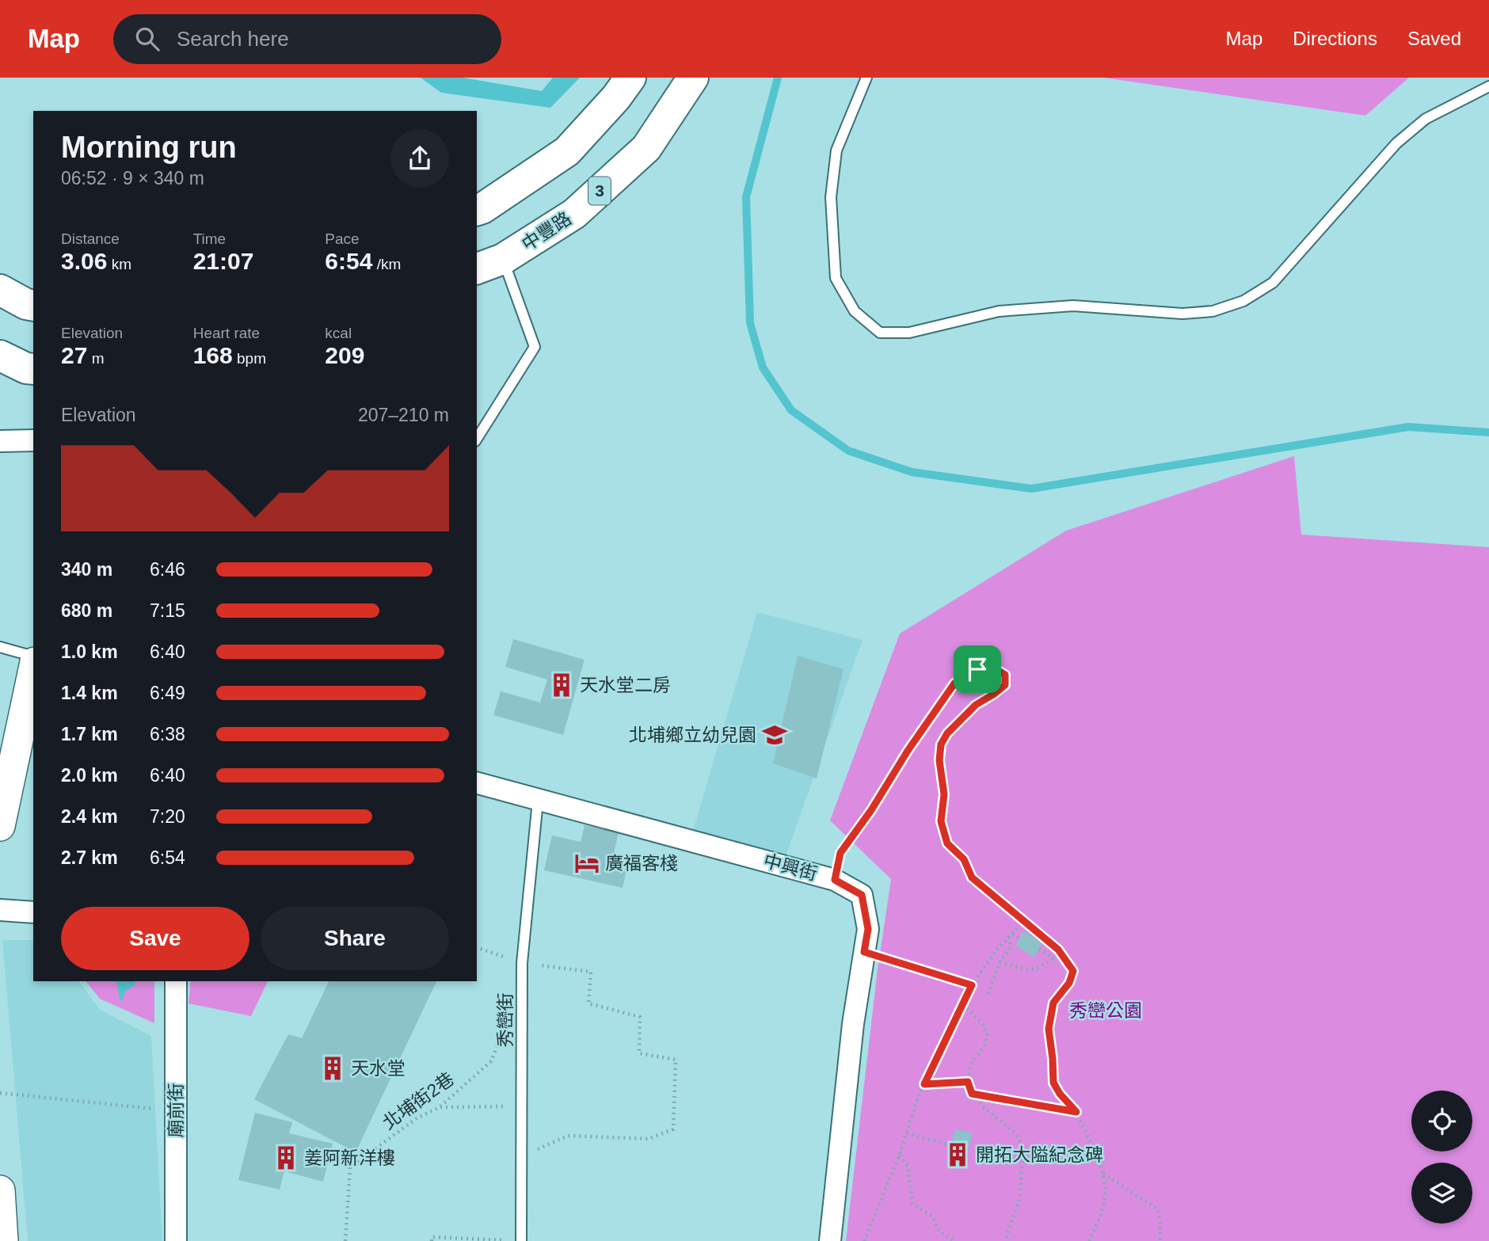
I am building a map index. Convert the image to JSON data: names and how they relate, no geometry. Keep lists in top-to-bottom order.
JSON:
{
  "streets": {
    "main road": ["3", "中豐路"],
    "street": ["中興街", "廟前街"],
    "lane": ["秀巒街"],
    "path": ["北埔街2巷"]
  },
  "crossings": [
    ["中興街", "秀巒街"],
    ["秀巒街", "北埔街2巷"]
  ],
  "parks": ["秀巒公園"],
  "places": {
    "building": [
      "天水堂二房",
      "天水堂",
      "開拓大隘紀念碑",
      "姜阿新洋樓"
    ],
    "school or university": ["北埔鄉立幼兒園"],
    "hotel": ["廣福客棧"]
  },
  "page": {
    "header": "Map",
    "search": "Search here",
    "nav": ["Map", "Directions", "Saved"],
    "heading": ["Morning run", "06:52 · 9 × 340 m"],
    "stats": [
      ["Distance", "3.06 km"],
      ["Time", "21:07"],
      ["Pace", "6:54 /km"],
      ["Elevation", "27 m"],
      ["Heart rate", "168 bpm"],
      ["kcal", "209"]
    ],
    "chart": ["Elevation", "207–210 m"],
    "list": [
      {
        "name": "340 m",
        "note": "6:46"
      },
      {
        "name": "680 m",
        "note": "7:15"
      },
      {
        "name": "1.0 km",
        "note": "6:40"
      },
      {
        "name": "1.4 km",
        "note": "6:49"
      },
      {
        "name": "1.7 km",
        "note": "6:38"
      },
      {
        "name": "2.0 km",
        "note": "6:40"
      },
      {
        "name": "2.4 km",
        "note": "7:20"
      },
      {
        "name": "2.7 km",
        "note": "6:54"
      }
    ],
    "buttons": ["Save", "Share"]
  }
}
